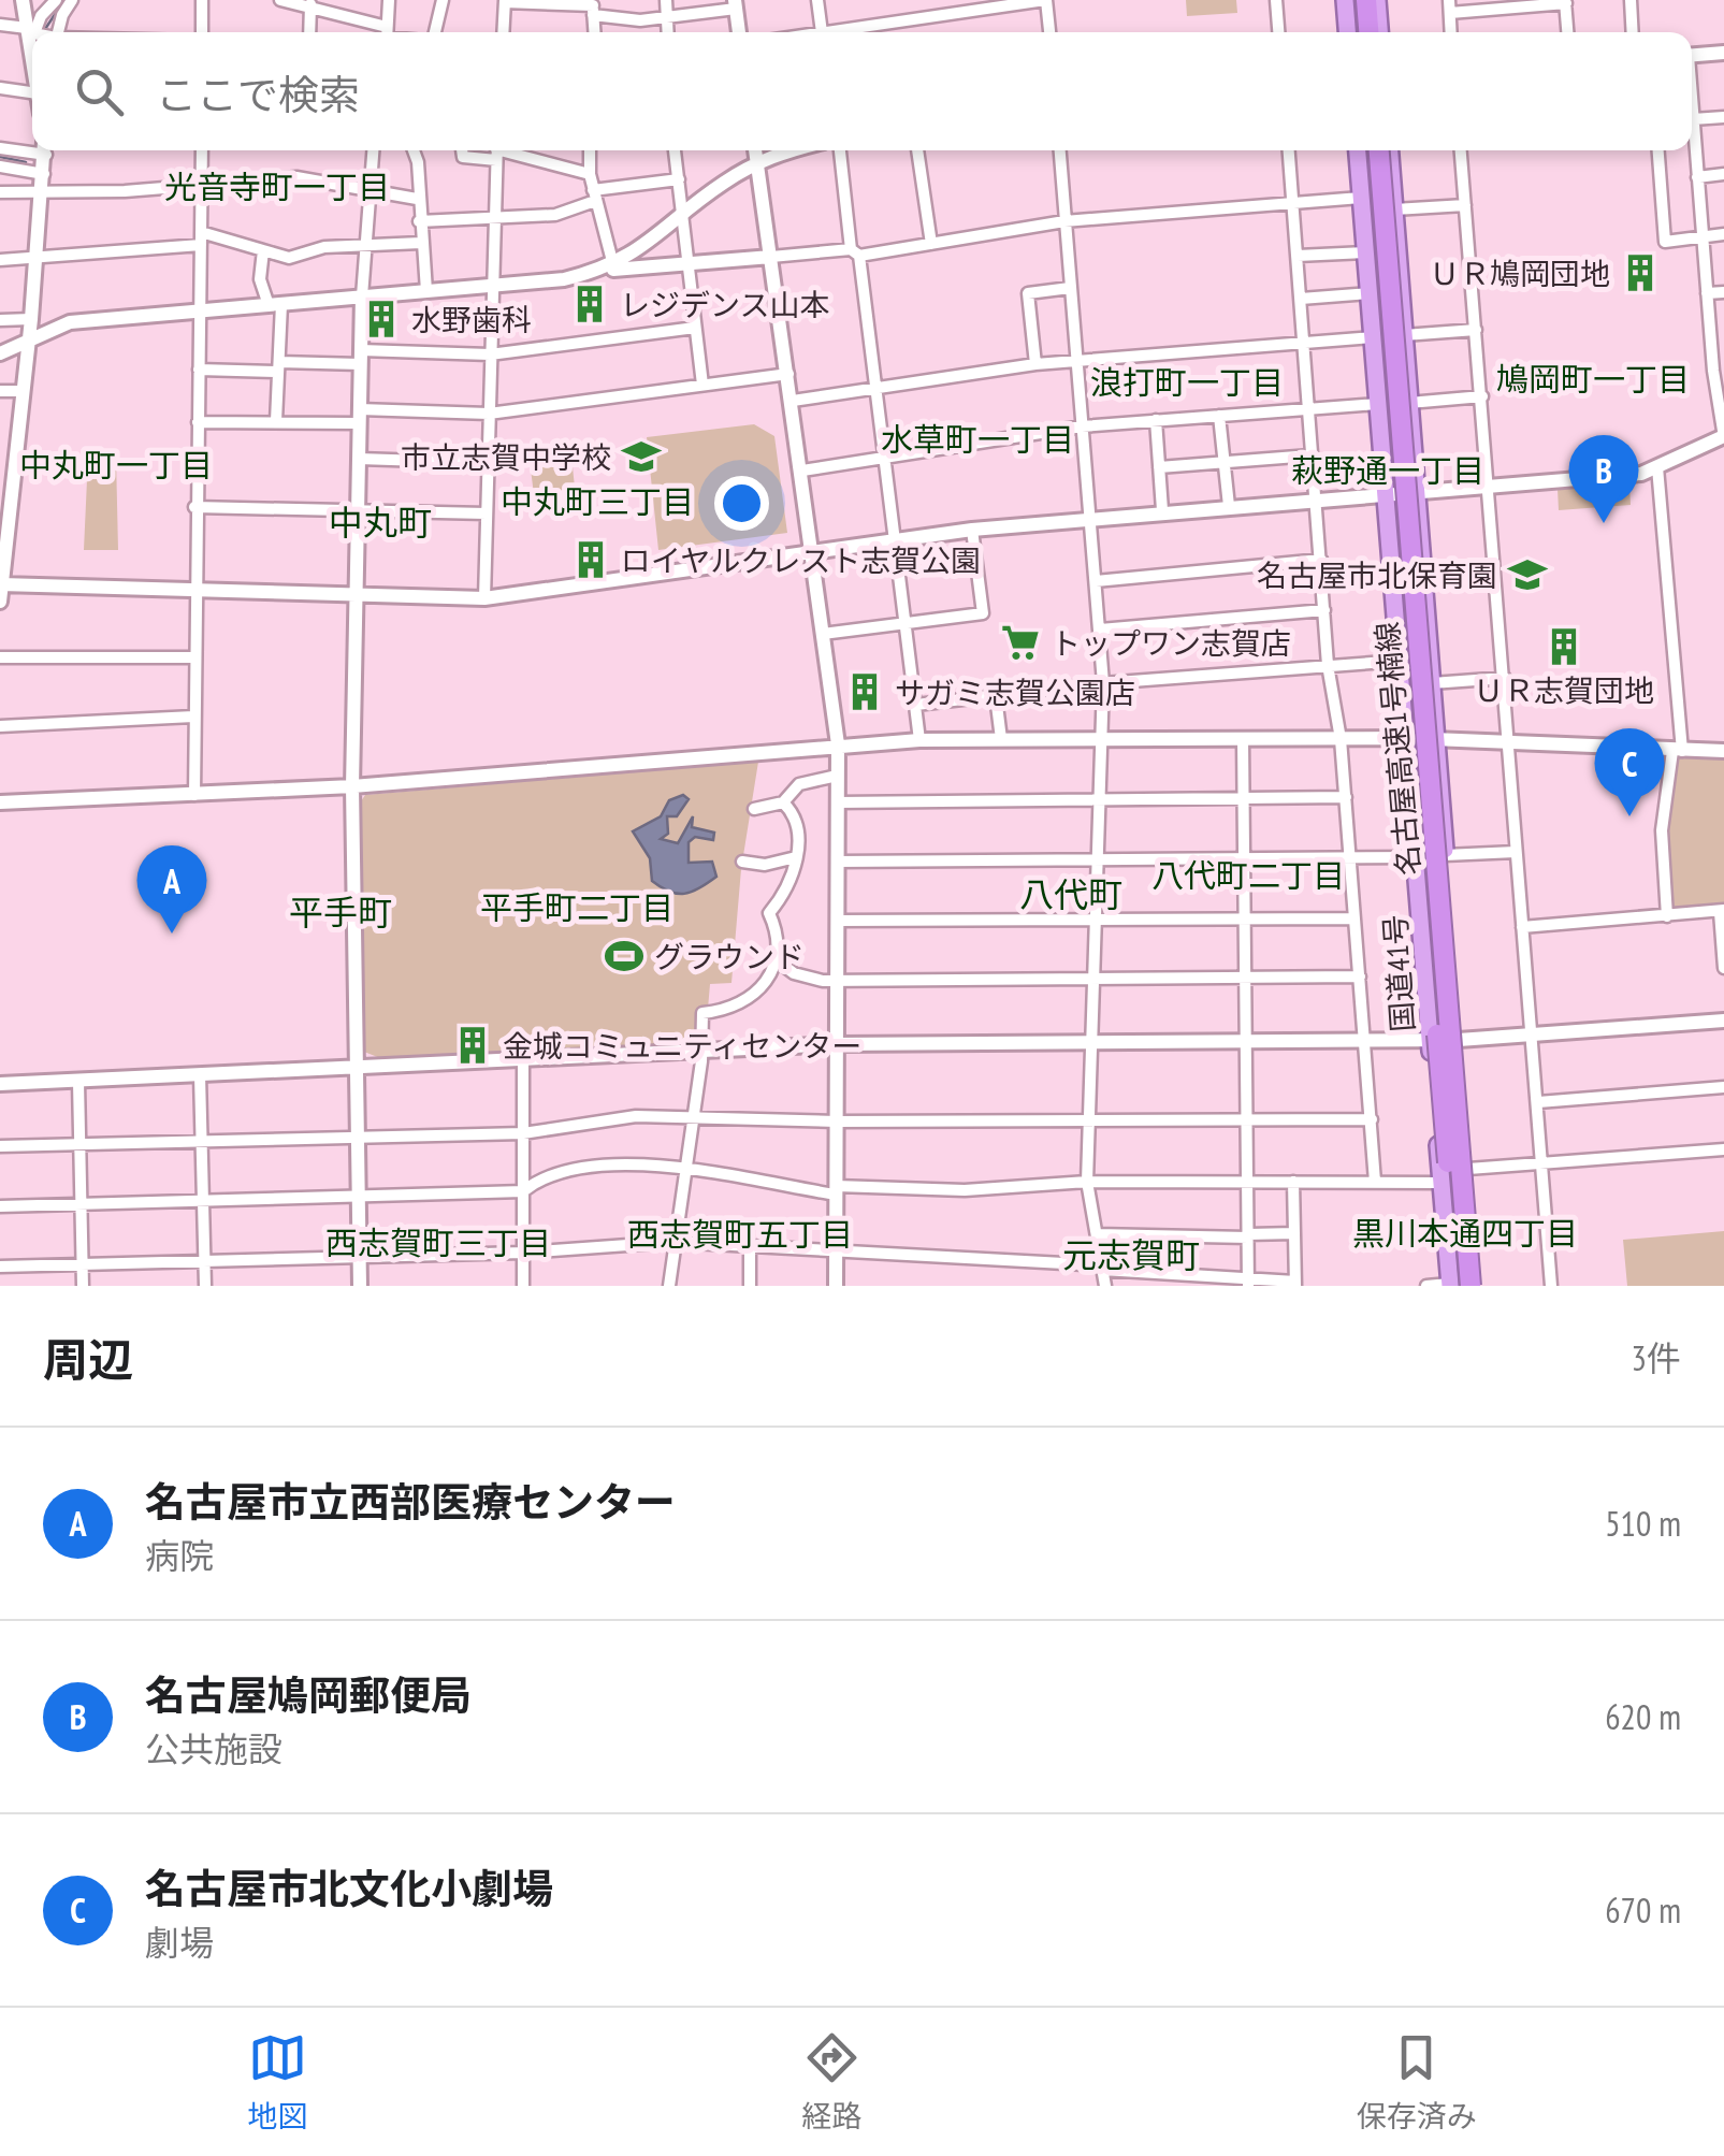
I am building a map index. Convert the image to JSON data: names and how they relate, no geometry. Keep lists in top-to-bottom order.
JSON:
{
  "streets": {
    "highway": ["名古屋高速1号楠線", "国道41号"]
  },
  "crossings": [
    ["名古屋高速1号楠線", "国道41号"]
  ],
  "districts": [
    "光音寺町一丁目",
    "鳩岡町一丁目",
    "浪打町一丁目",
    "水草町一丁目",
    "中丸町一丁目",
    "萩野通一丁目",
    "中丸町三丁目",
    "中丸町",
    "八代町二丁目",
    "八代町",
    "平手町二丁目",
    "平手町",
    "黒川本通四丁目",
    "西志賀町五丁目",
    "西志賀町三丁目",
    "元志賀町"
  ],
  "places": {
    "building": [
      "ＵＲ鳩岡団地",
      "レジデンス山本",
      "水野歯科",
      "ロイヤルクレスト志賀公園",
      "ＵＲ志賀団地",
      "サガミ志賀公園店",
      "金城コミュニティセンター"
    ],
    "school or university": ["市立志賀中学校", "名古屋市北保育園"],
    "supermarket": ["トップワン志賀店"],
    "sports": ["グラウンド"]
  },
  "page": {
    "search": "ここで検索",
    "pins": ["B", "C", "A"],
    "heading": ["周辺", "3件"],
    "list": [
      {
        "mark": "A",
        "name": "名古屋市立西部医療センター",
        "note": "病院",
        "value": "510 m"
      },
      {
        "mark": "B",
        "name": "名古屋鳩岡郵便局",
        "note": "公共施設",
        "value": "620 m"
      },
      {
        "mark": "C",
        "name": "名古屋市北文化小劇場",
        "note": "劇場",
        "value": "670 m"
      }
    ],
    "nav": ["地図", "経路", "保存済み"]
  }
}
